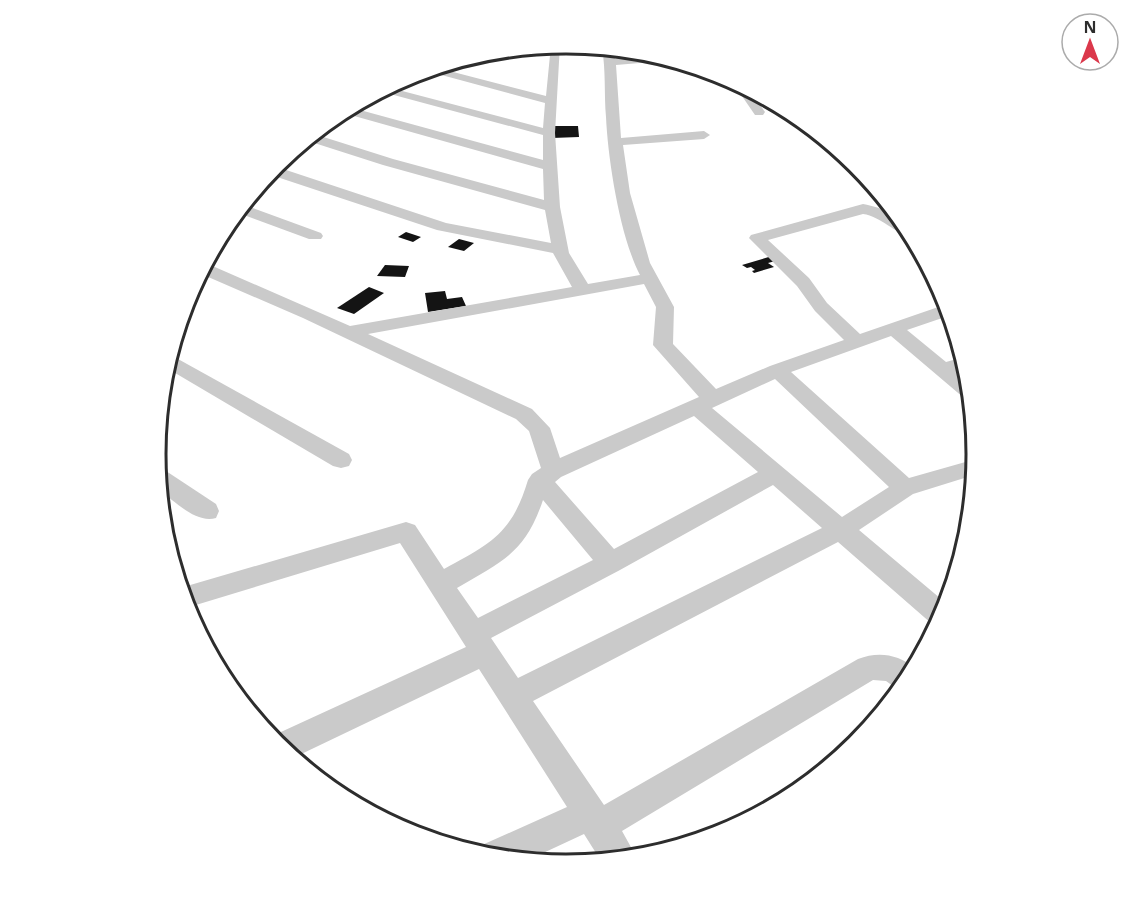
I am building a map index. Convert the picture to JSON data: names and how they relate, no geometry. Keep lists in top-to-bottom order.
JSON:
{
  "north": "top"
}
